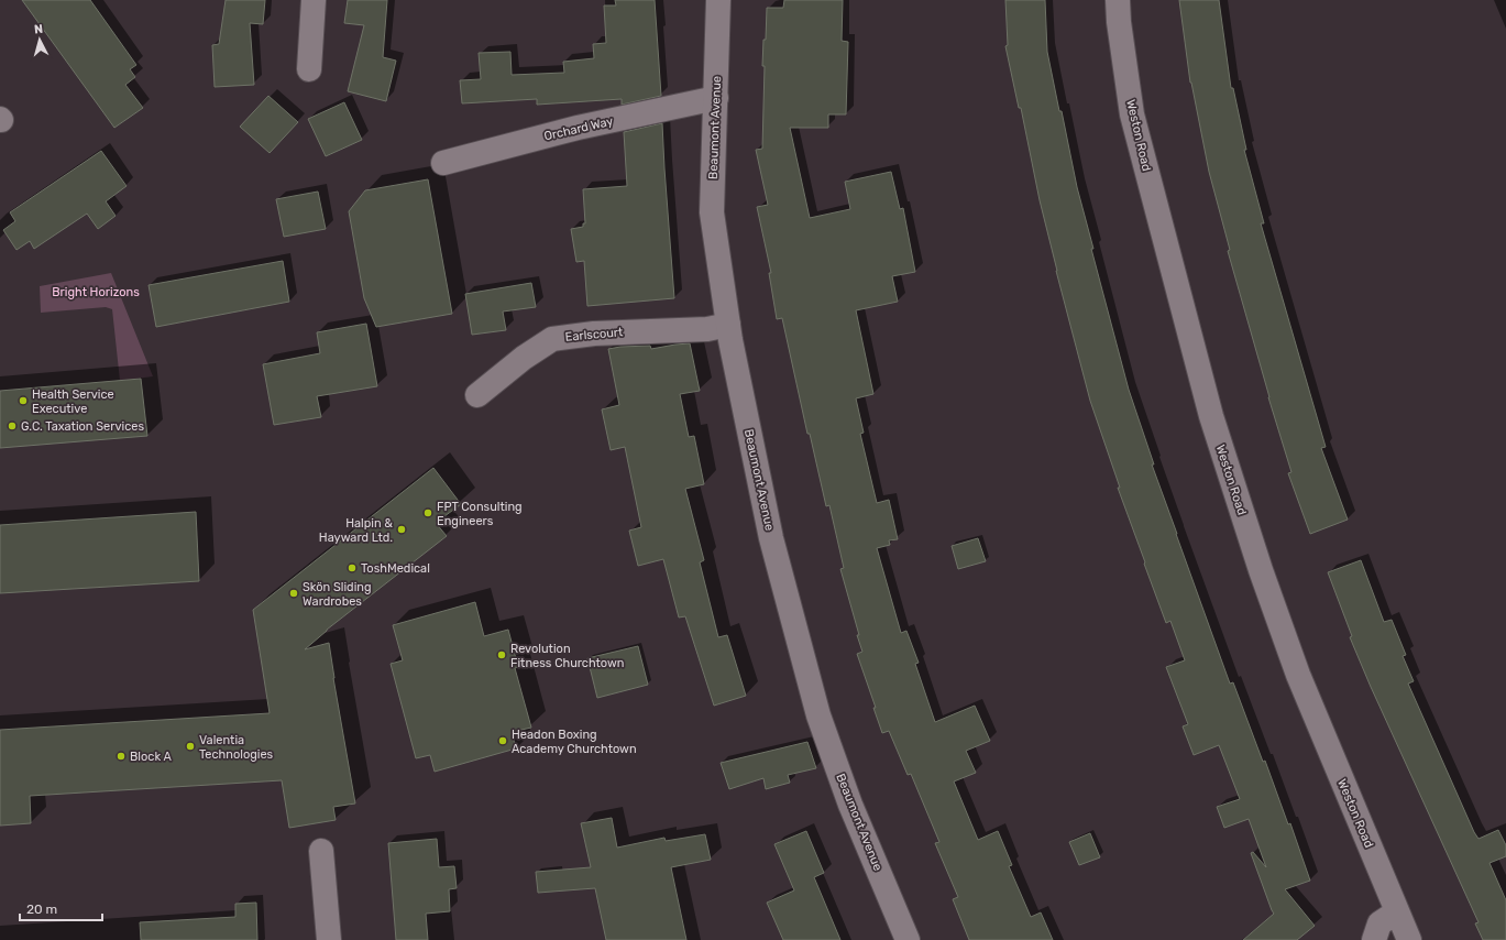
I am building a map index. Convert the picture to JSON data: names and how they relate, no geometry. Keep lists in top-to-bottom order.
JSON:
{
  "streets": {
    "street": [
      "Beaumont Avenue",
      "Orchard Way",
      "Weston Road",
      "Earlscourt"
    ]
  },
  "crossings": [
    ["Beaumont Avenue", "Orchard Way"],
    ["Beaumont Avenue", "Earlscourt"]
  ],
  "parks": ["Bright Horizons"],
  "places": [
    "Health Service Executive",
    "G.C. Taxation Services",
    "FPT Consulting Engineers",
    "Halpin & Hayward Ltd.",
    "ToshMedical",
    "Skön Sliding Wardrobes",
    "Revolution Fitness Churchtown",
    "Headon Boxing Academy Churchtown",
    "Valentia Technologies",
    "Block A"
  ],
  "scale_bar": "20 m",
  "north": "top"
}
